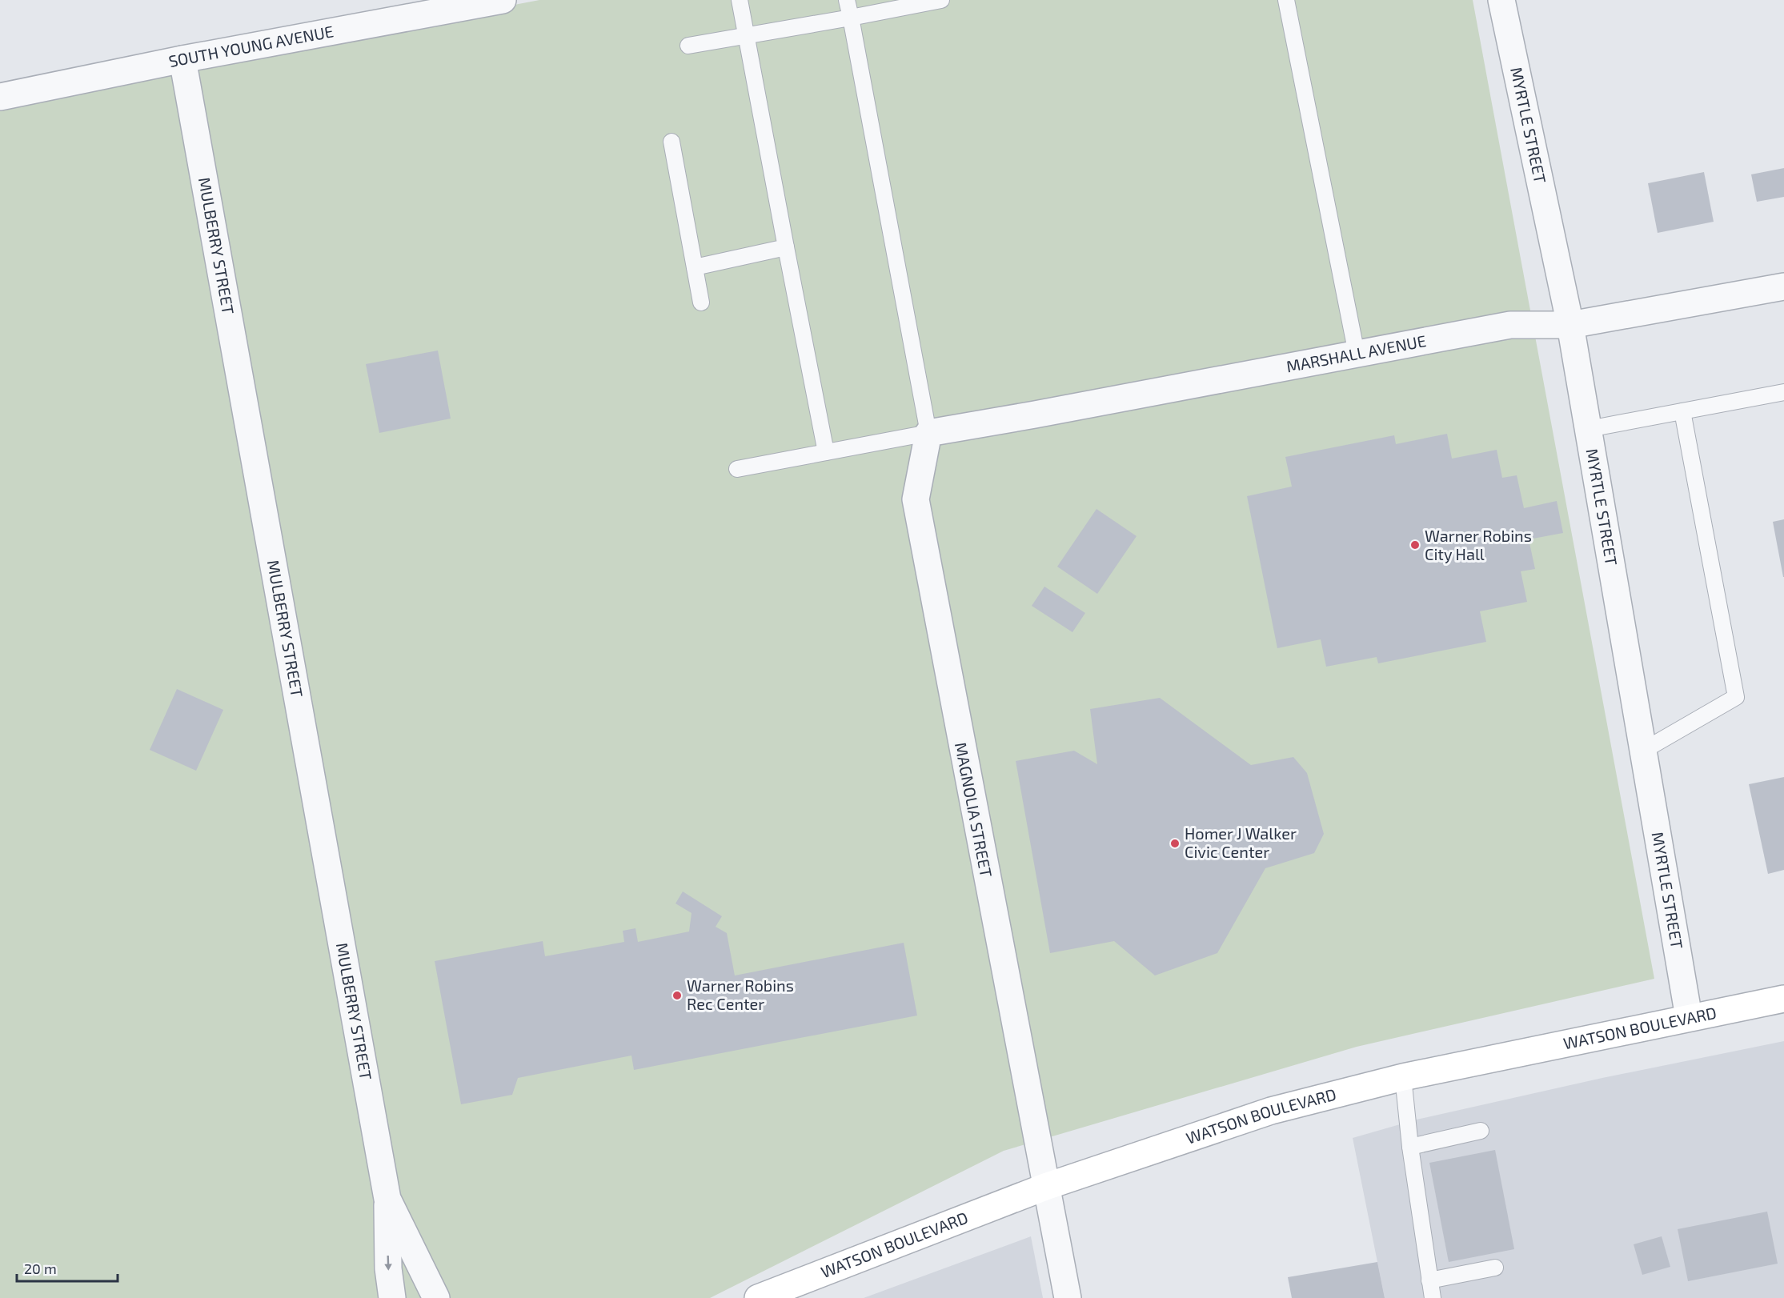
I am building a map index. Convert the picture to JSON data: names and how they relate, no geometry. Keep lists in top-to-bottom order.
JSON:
{
  "streets": {
    "main road": ["WATSON BOULEVARD"],
    "street": [
      "SOUTH YOUNG AVENUE",
      "MYRTLE STREET",
      "MULBERRY STREET",
      "MARSHALL AVENUE",
      "MAGNOLIA STREET"
    ]
  },
  "crossings": [
    ["SOUTH YOUNG AVENUE", "MULBERRY STREET"],
    ["MYRTLE STREET", "MARSHALL AVENUE"],
    ["MYRTLE STREET", "WATSON BOULEVARD"],
    ["MARSHALL AVENUE", "MAGNOLIA STREET"],
    ["MAGNOLIA STREET", "WATSON BOULEVARD"]
  ],
  "places": ["Warner Robins City Hall", "Homer J Walker Civic Center", "Warner Robins Rec Center"],
  "scale_bar": "20 m"
}
